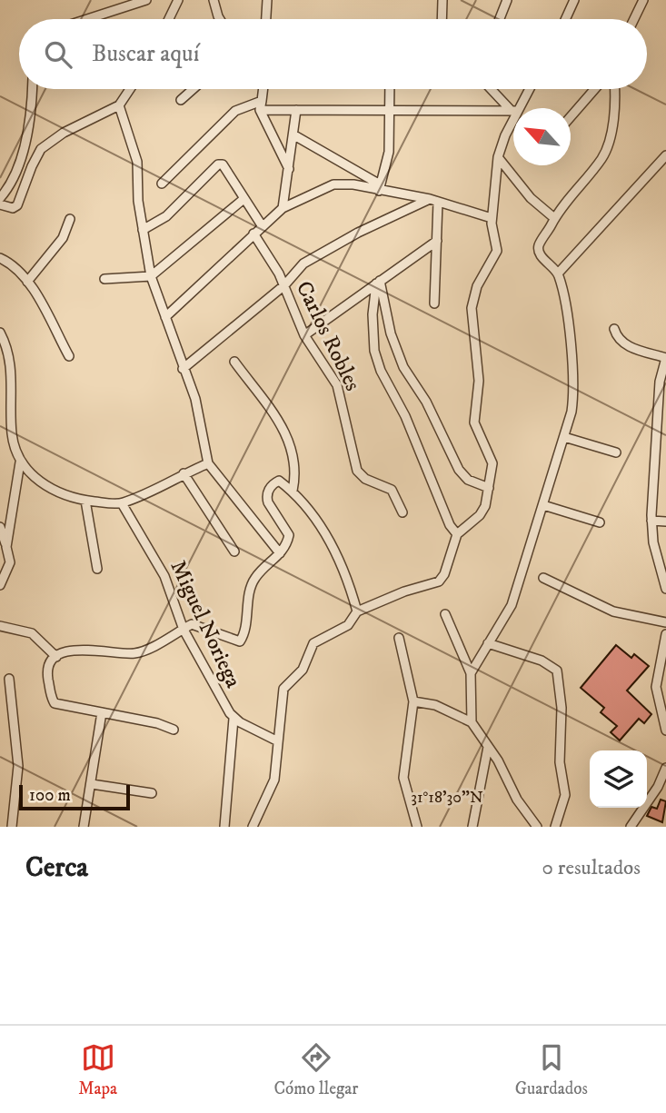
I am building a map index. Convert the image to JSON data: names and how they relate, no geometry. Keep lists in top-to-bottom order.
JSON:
{
  "streets": {
    "street": ["Carlos Robles", "Miguel Noriega"]
  },
  "scale_bar": "100 m",
  "north": "top left",
  "page": {
    "search": "Buscar aquí",
    "scale": "100 m",
    "heading": ["Cerca", "0 resultados"],
    "nav": ["Mapa", "Cómo llegar", "Guardados"]
  },
  "coordinates": ["31°18'30\"N"]
}
